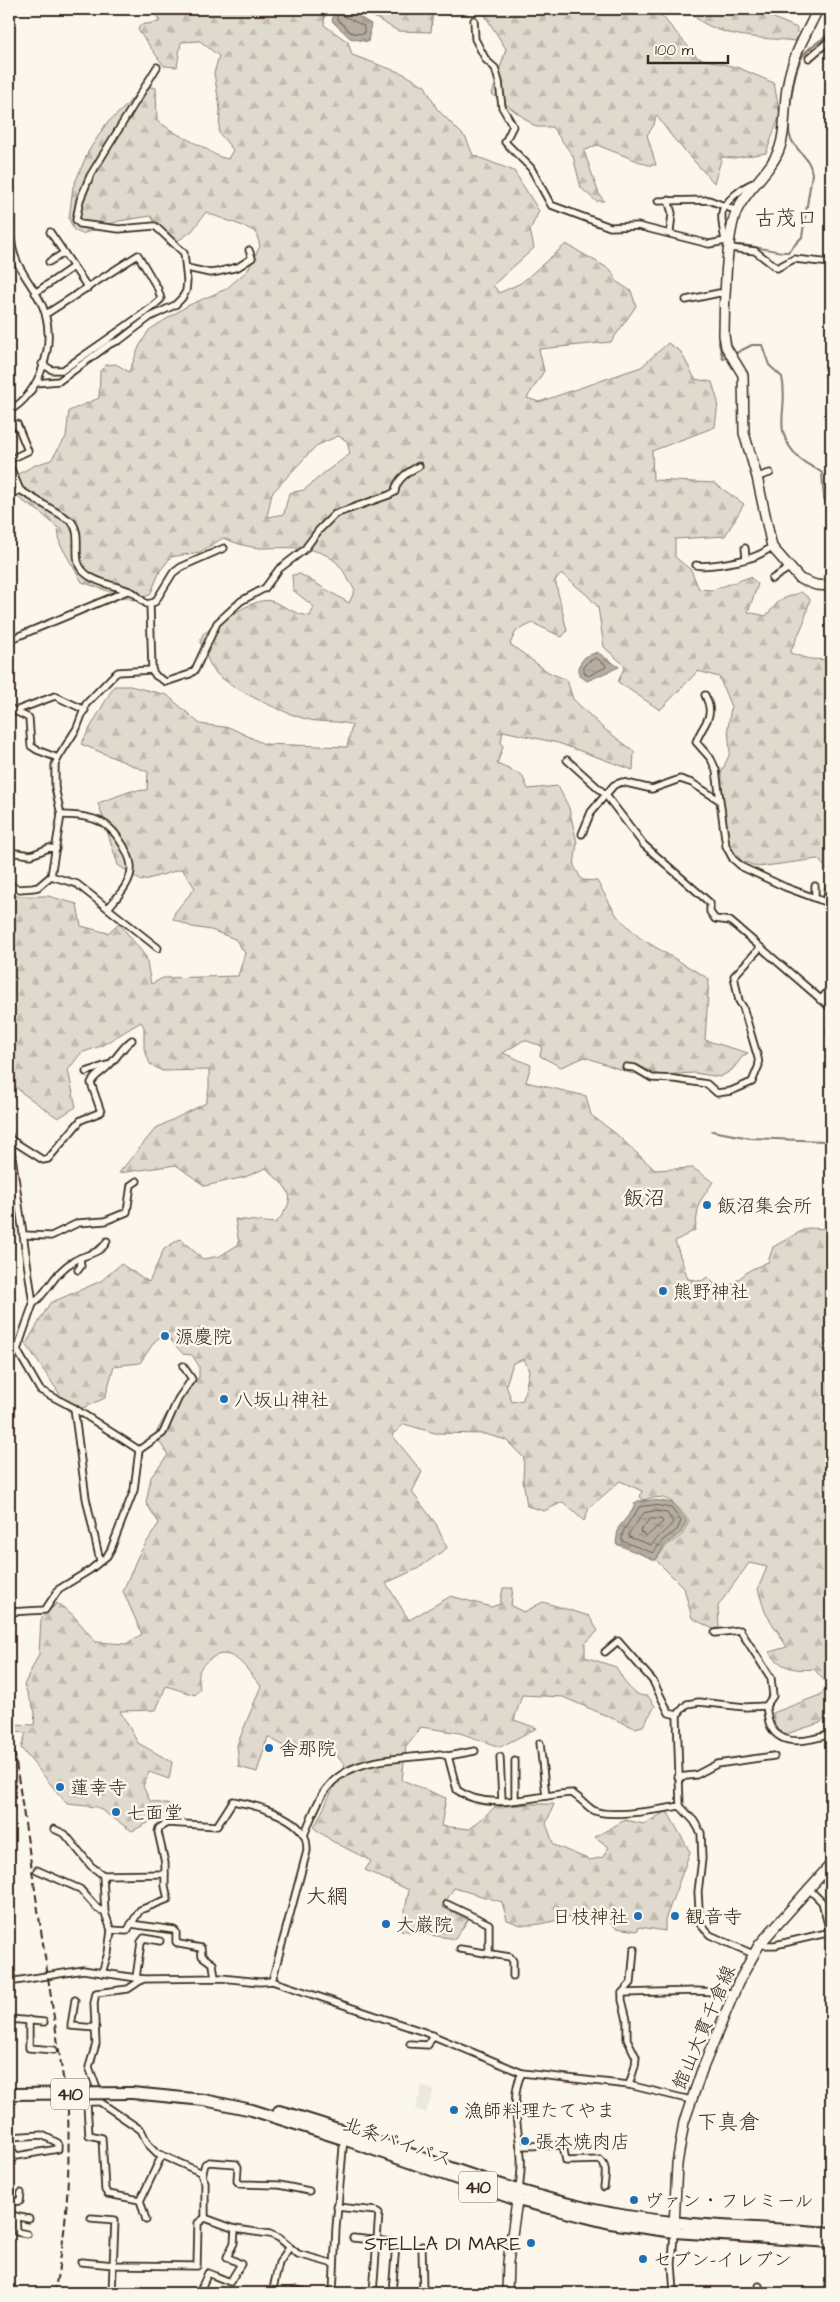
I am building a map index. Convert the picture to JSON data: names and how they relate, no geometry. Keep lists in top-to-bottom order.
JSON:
{
  "streets": {
    "highway": ["410", "北条バイパス"],
    "main road": ["館山大貫千倉線"]
  },
  "crossings": [
    ["館山大貫千倉線", "北条バイパス"]
  ],
  "districts": [
    "古茂口",
    "飯沼",
    "大網",
    "下真倉"
  ],
  "places": [
    "飯沼集会所",
    "熊野神社",
    "源慶院",
    "八坂山神社",
    "舎那院",
    "蓮幸寺",
    "七面堂",
    "日枝神社",
    "観音寺",
    "大巌院",
    "漁師料理たてやま",
    "張本焼肉店",
    "ヴァン・フレミール",
    "STELLA DI MARE",
    "セブン-イレブン"
  ],
  "scale_bar": "100 m"
}
